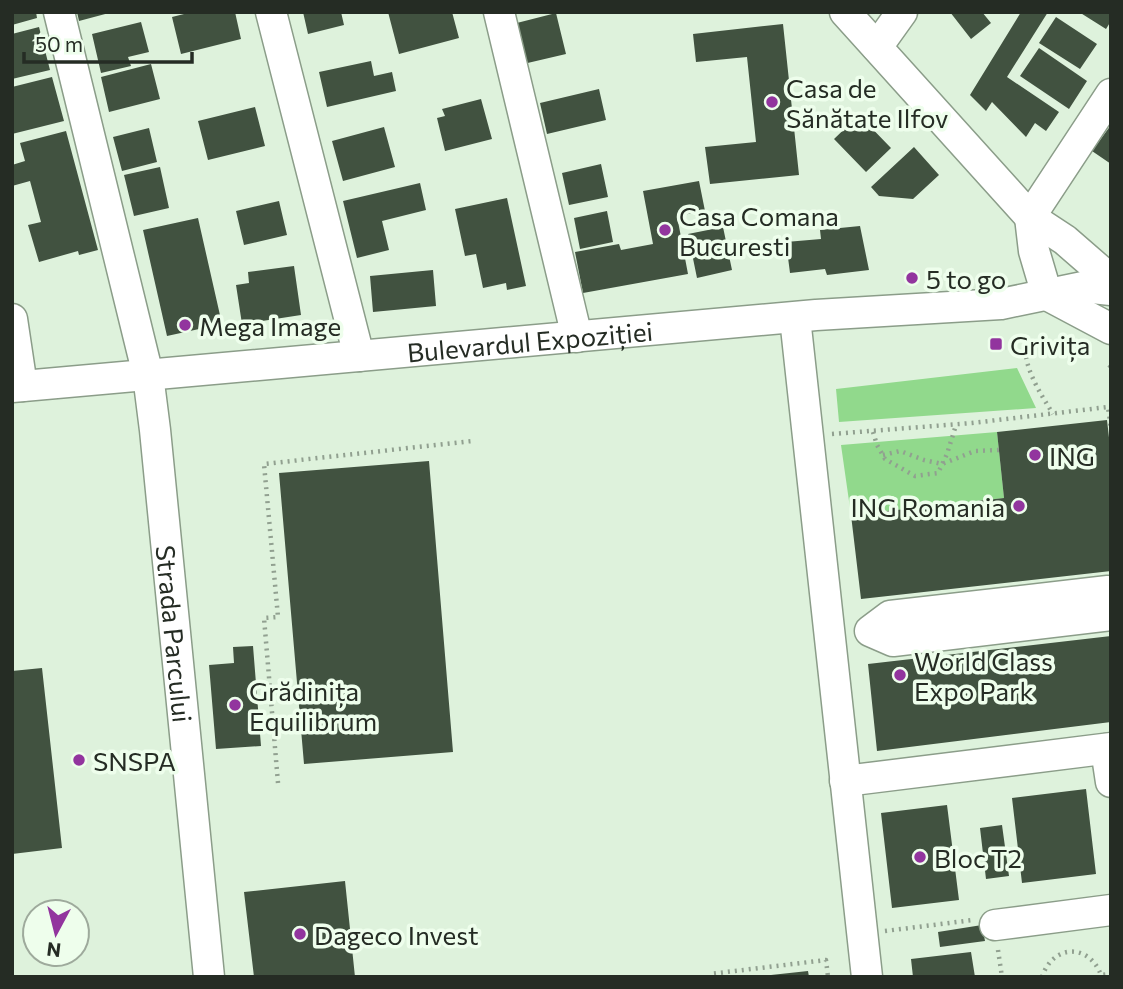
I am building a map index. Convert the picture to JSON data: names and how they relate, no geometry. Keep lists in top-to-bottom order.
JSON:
{
  "streets": {
    "street": ["Bulevardul Expoziției", "Strada Parcului"]
  },
  "crossings": [
    ["Bulevardul Expoziției", "Strada Parcului"]
  ],
  "places": {
    "other": [
      "Casa de Sănătate Ilfov",
      "Casa Comana Bucuresti",
      "5 to go",
      "Mega Image",
      "ING",
      "ING Romania",
      "World Class Expo Park",
      "Grădinița Equilibrum",
      "SNSPA",
      "Bloc T2",
      "Dageco Invest"
    ],
    "transit": ["Grivița"]
  },
  "scale_bar": "50 m",
  "north": "bottom"
}
